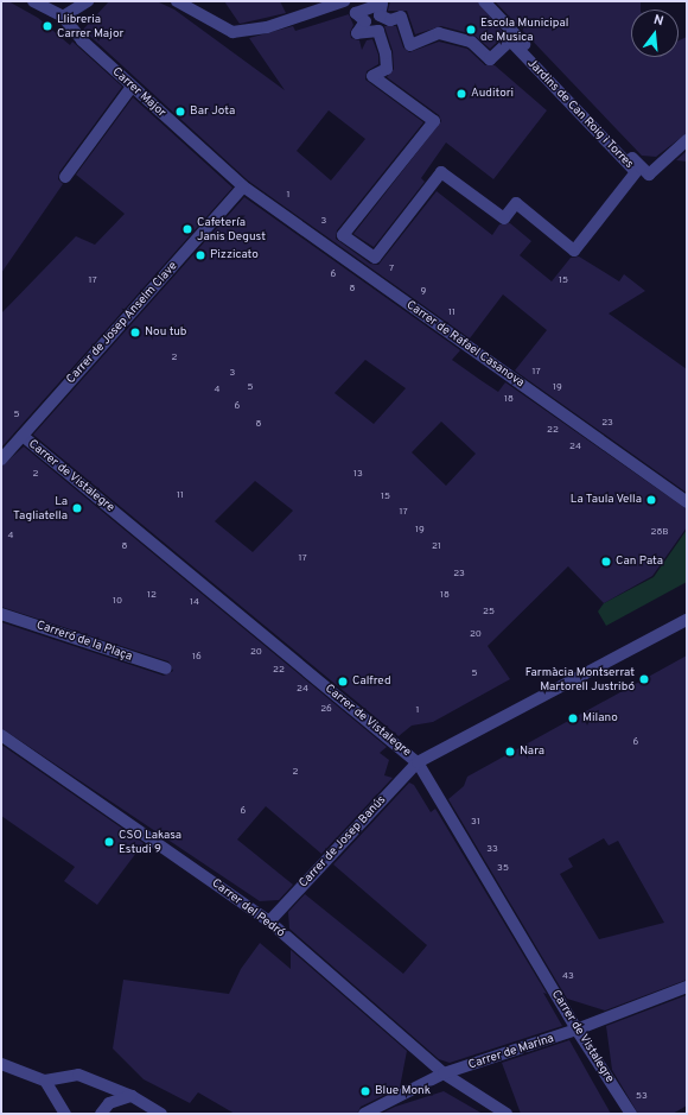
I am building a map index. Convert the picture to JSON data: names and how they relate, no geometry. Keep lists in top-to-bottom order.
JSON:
{
  "streets": {
    "street": [
      "Carrer Major",
      "Jardins de Can Roig i Torres",
      "Carrer de Josep Anselm Clave",
      "Carrer de Rafael Casanova",
      "Carrer de Vistalegre",
      "Carreró de la Plaça",
      "Carrer de Josep Banús",
      "Carrer del Pedró",
      "Carrer de Marina"
    ]
  },
  "crossings": [
    ["Carrer Major", "Carrer de Josep Anselm Clave"],
    ["Carrer Major", "Carrer de Rafael Casanova"],
    ["Carrer de Josep Anselm Clave", "Carrer de Rafael Casanova"],
    ["Carrer de Josep Anselm Clave", "Carrer de Vistalegre"],
    ["Carrer de Vistalegre", "Carrer de Josep Banús"],
    ["Carrer de Vistalegre", "Carrer de Marina"],
    ["Carrer de Josep Banús", "Carrer del Pedró"],
    ["Carrer del Pedró", "Carrer de Marina"]
  ],
  "places": [
    "Llibreria Carrer Major",
    "Escola Municipal de Musica",
    "Auditori",
    "Bar Jota",
    "Cafetería Janis Degust",
    "Pizzicato",
    "Nou tub",
    "La Taula Vella",
    "La Tagliatella",
    "Can Pata",
    "Farmàcia Montserrat Martorell Justribó",
    "Calfred",
    "Milano",
    "Nara",
    "CSO Lakasa Estudi 9",
    "Blue Monk"
  ],
  "house_numbers": [
    "1",
    "3",
    "7",
    "6",
    "17",
    "15",
    "8",
    "9",
    "11",
    "2",
    "17",
    "3",
    "5",
    "19",
    "4",
    "18",
    "6",
    "5",
    "23",
    "8",
    "22",
    "24",
    "2",
    "13",
    "11",
    "15",
    "17",
    "19",
    "28B",
    "4",
    "8",
    "21",
    "17",
    "23",
    "12",
    "18",
    "10",
    "14",
    "25",
    "20",
    "20",
    "16",
    "22",
    "5",
    "24",
    "26",
    "1",
    "6",
    "2",
    "6",
    "31",
    "33",
    "35",
    "43",
    "53"
  ],
  "north": "top"
}
